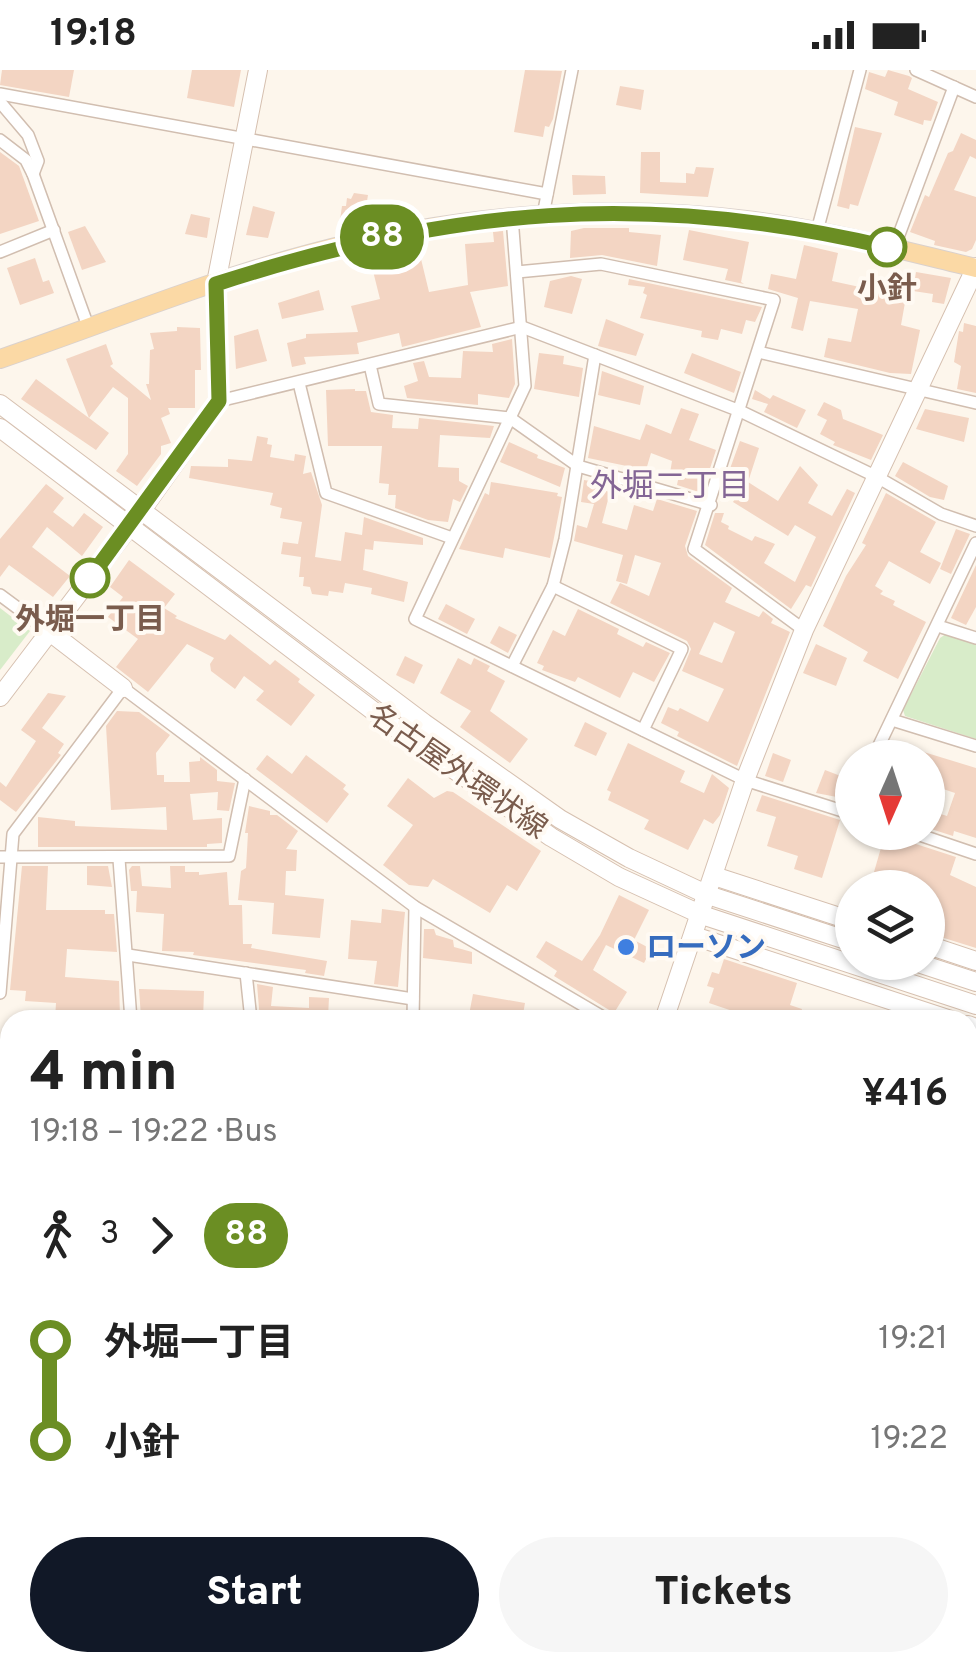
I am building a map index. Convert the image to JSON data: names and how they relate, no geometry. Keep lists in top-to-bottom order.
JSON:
{
  "streets": {
    "main road": ["名古屋外環状線"]
  },
  "districts": ["外堀二丁目"],
  "places": ["小針", "外堀一丁目", "ローソン"],
  "lines": ["bus line 88"],
  "north": "bottom",
  "page": {
    "status": "19:18",
    "on_map": "88",
    "heading": ["4 min", "19:18 – 19:22 · Bus", "¥416"],
    "legs": ["3", "88"],
    "list": [
      {
        "name": "外堀一丁目",
        "value": "19:21"
      },
      {
        "name": "小針",
        "value": "19:22"
      }
    ],
    "buttons": ["Start", "Tickets"]
  }
}
